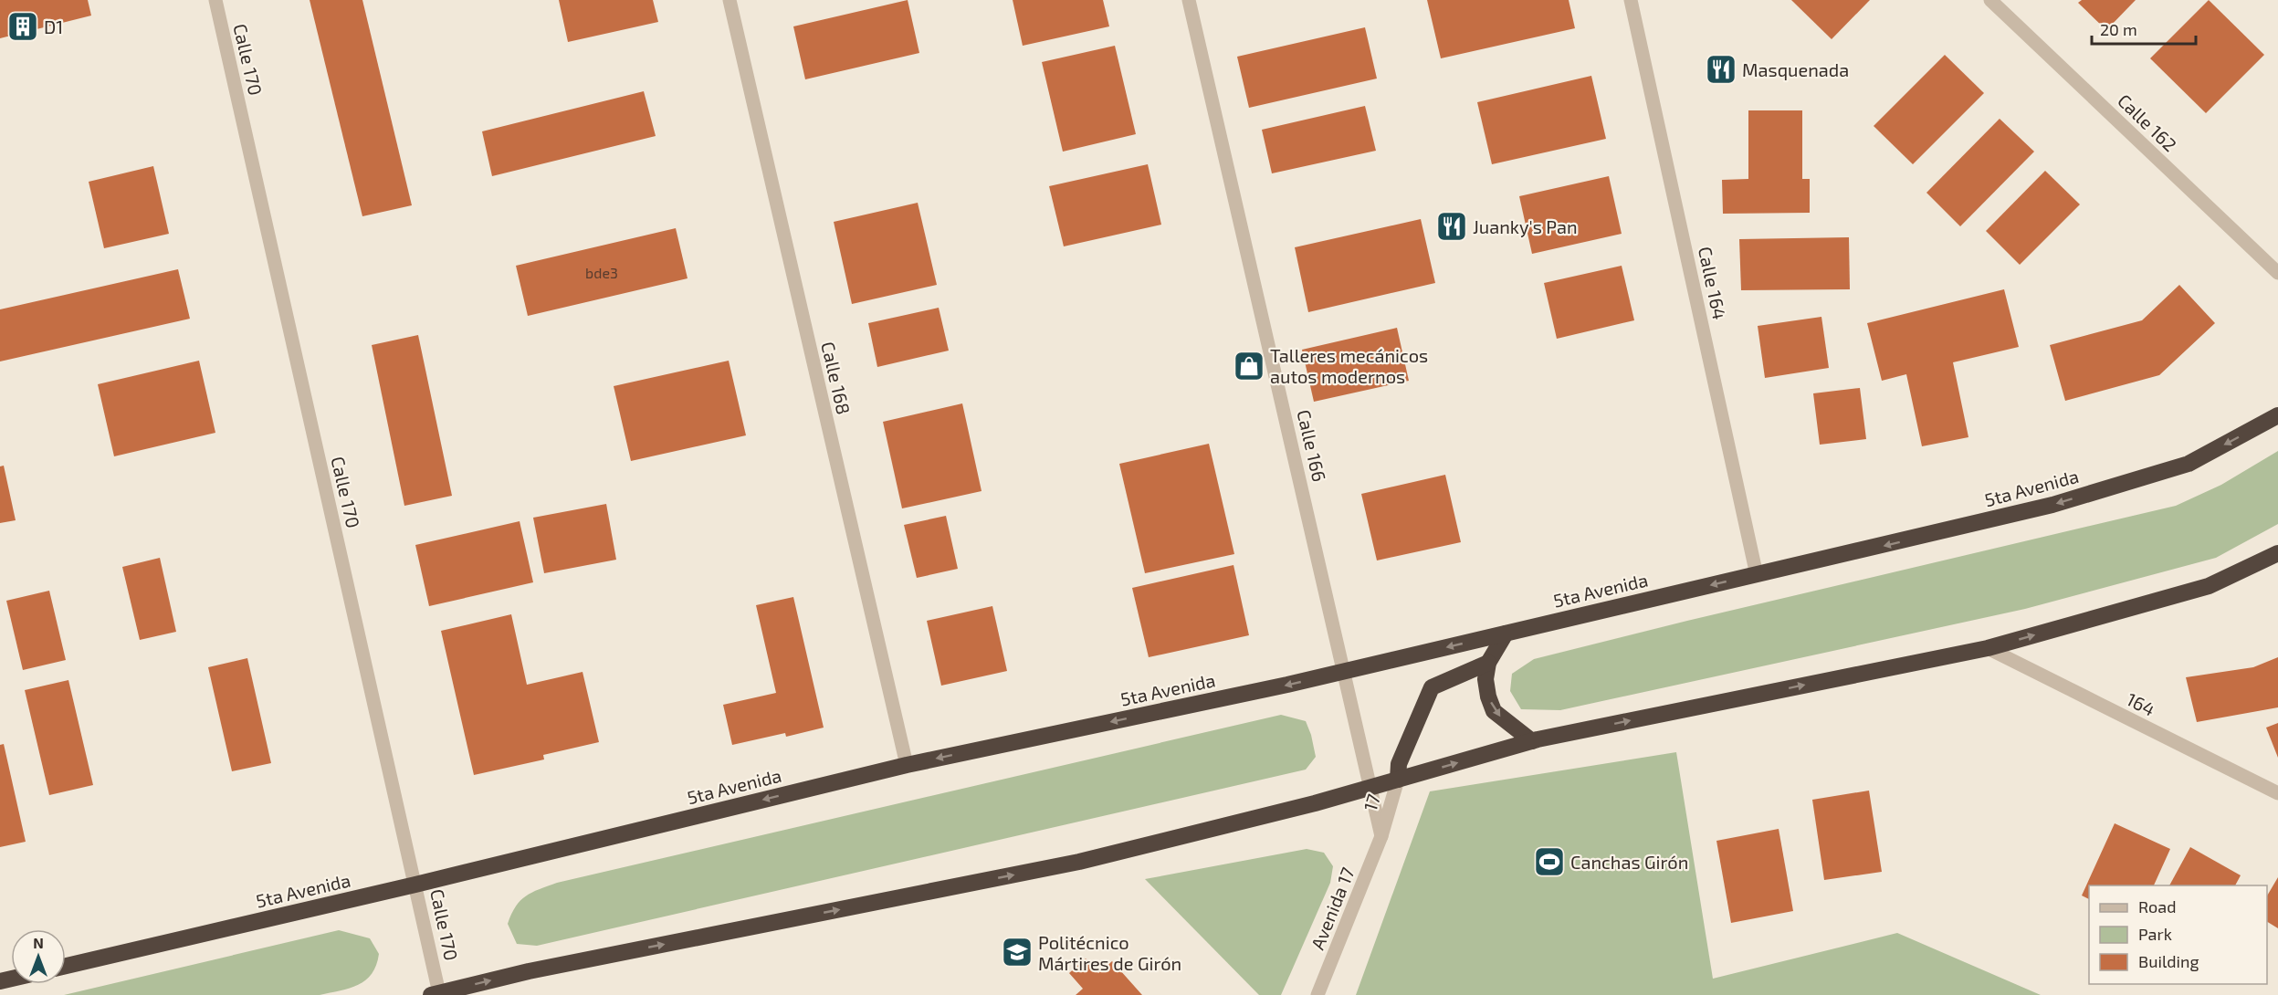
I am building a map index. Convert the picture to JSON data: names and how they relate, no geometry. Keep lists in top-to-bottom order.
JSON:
{
  "streets": {
    "highway": ["5ta Avenida"],
    "street": [
      "Calle 170",
      "Calle 162",
      "Calle 164",
      "Calle 168",
      "Calle 166",
      "164",
      "17",
      "Avenida 17"
    ]
  },
  "crossings": [
    ["Calle 170", "5ta Avenida"],
    ["Calle 164", "5ta Avenida"],
    ["Calle 168", "5ta Avenida"],
    ["Calle 166", "5ta Avenida"],
    ["Calle 166", "17"],
    ["Calle 166", "Avenida 17"],
    ["17", "Avenida 17"]
  ],
  "places": {
    "building": ["D1"],
    "restaurant": ["Masquenada", "Juanky's Pan"],
    "shop": ["Talleres mecánicos autos modernos"],
    "sports": ["Canchas Girón"],
    "school or university": ["Politécnico Mártires de Girón"]
  },
  "house_numbers": ["bde3"],
  "legend": ["Road", "Park", "Building"],
  "scale_bar": "20 m",
  "north": "top"
}
